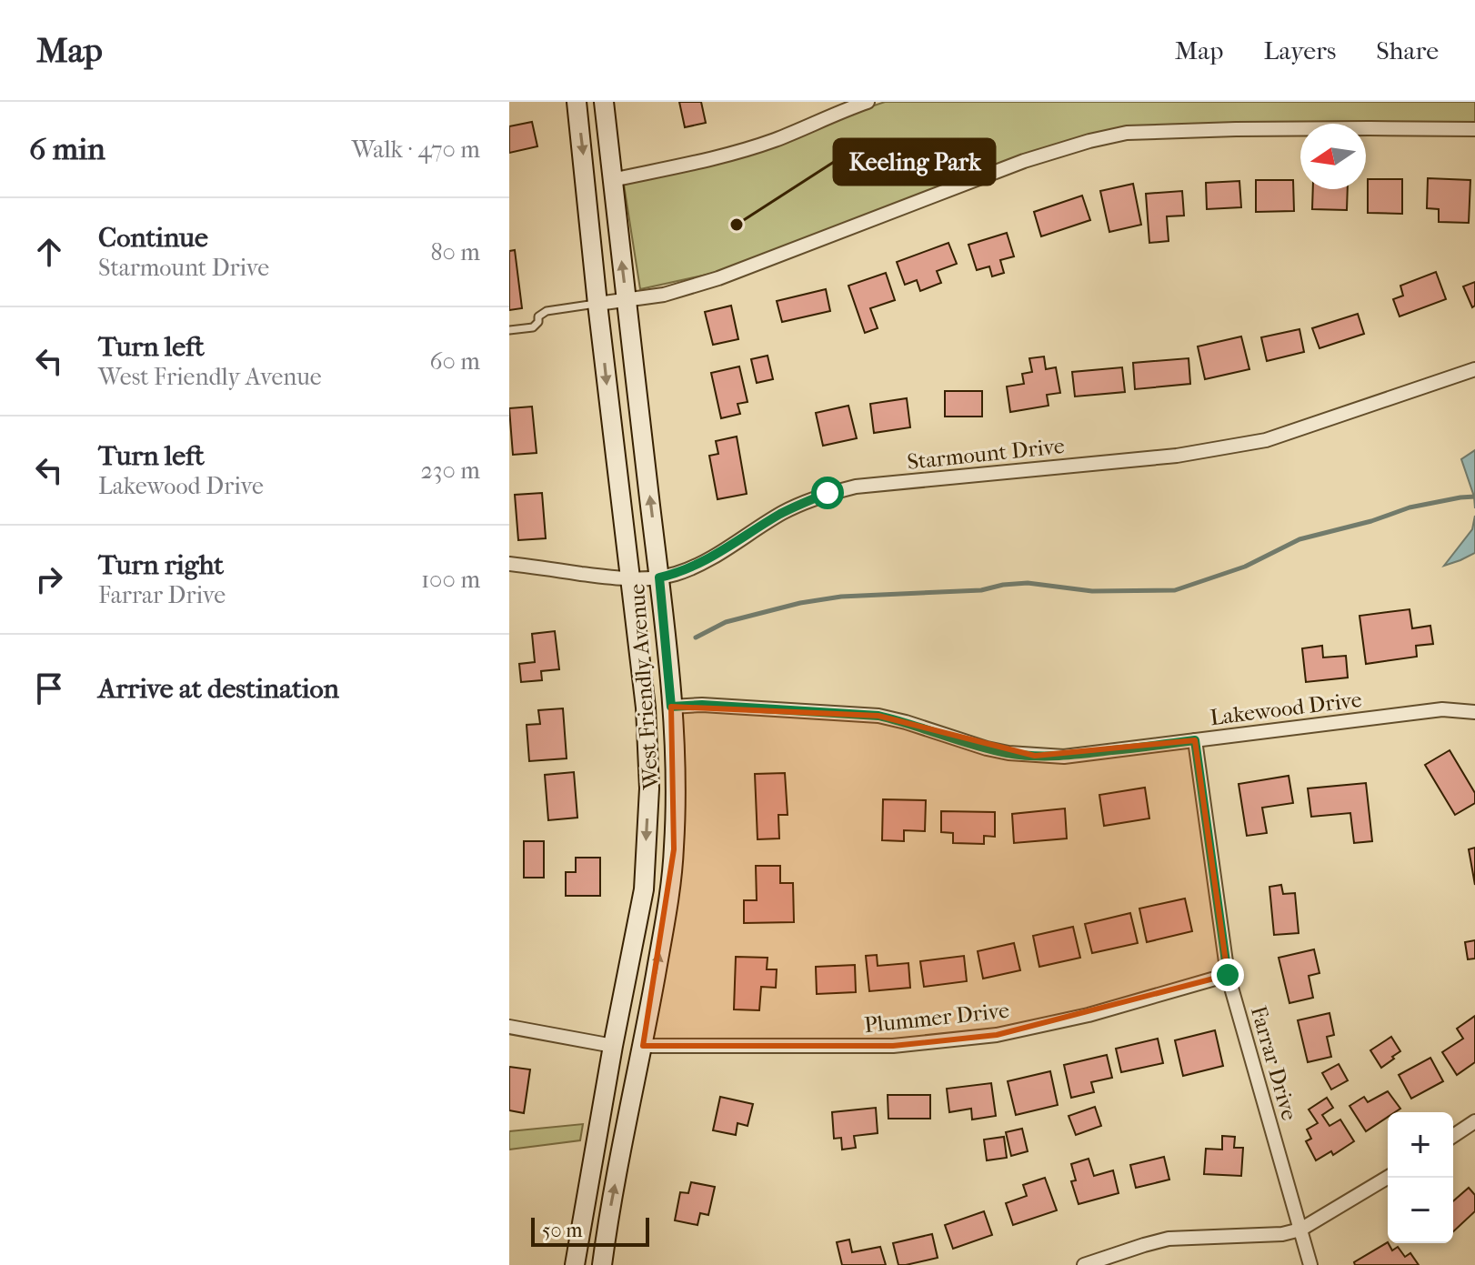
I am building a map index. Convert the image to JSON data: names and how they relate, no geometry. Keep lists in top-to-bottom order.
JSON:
{
  "streets": {
    "main road": ["West Friendly Avenue"],
    "street": [
      "Starmount Drive",
      "Lakewood Drive",
      "Plummer Drive",
      "Farrar Drive"
    ]
  },
  "crossings": [
    ["Starmount Drive", "West Friendly Avenue"],
    ["West Friendly Avenue", "Lakewood Drive"],
    ["West Friendly Avenue", "Plummer Drive"],
    ["Lakewood Drive", "Farrar Drive"],
    ["Plummer Drive", "Farrar Drive"]
  ],
  "places": ["Keeling Park"],
  "scale_bar": "50 m",
  "north": "left",
  "page": {
    "header": "Map",
    "nav": ["Map", "Layers", "Share"],
    "heading": ["6 min", "Walk · 470 m"],
    "list": [
      ["Continue", "Starmount Drive", "80 m"],
      ["Turn left", "West Friendly Avenue", "60 m"],
      ["Turn left", "Lakewood Drive", "230 m"],
      ["Turn right", "Farrar Drive", "100 m"],
      "Arrive at destination"
    ],
    "map_buttons": ["+", "−"],
    "scale": "50 m"
  }
}
